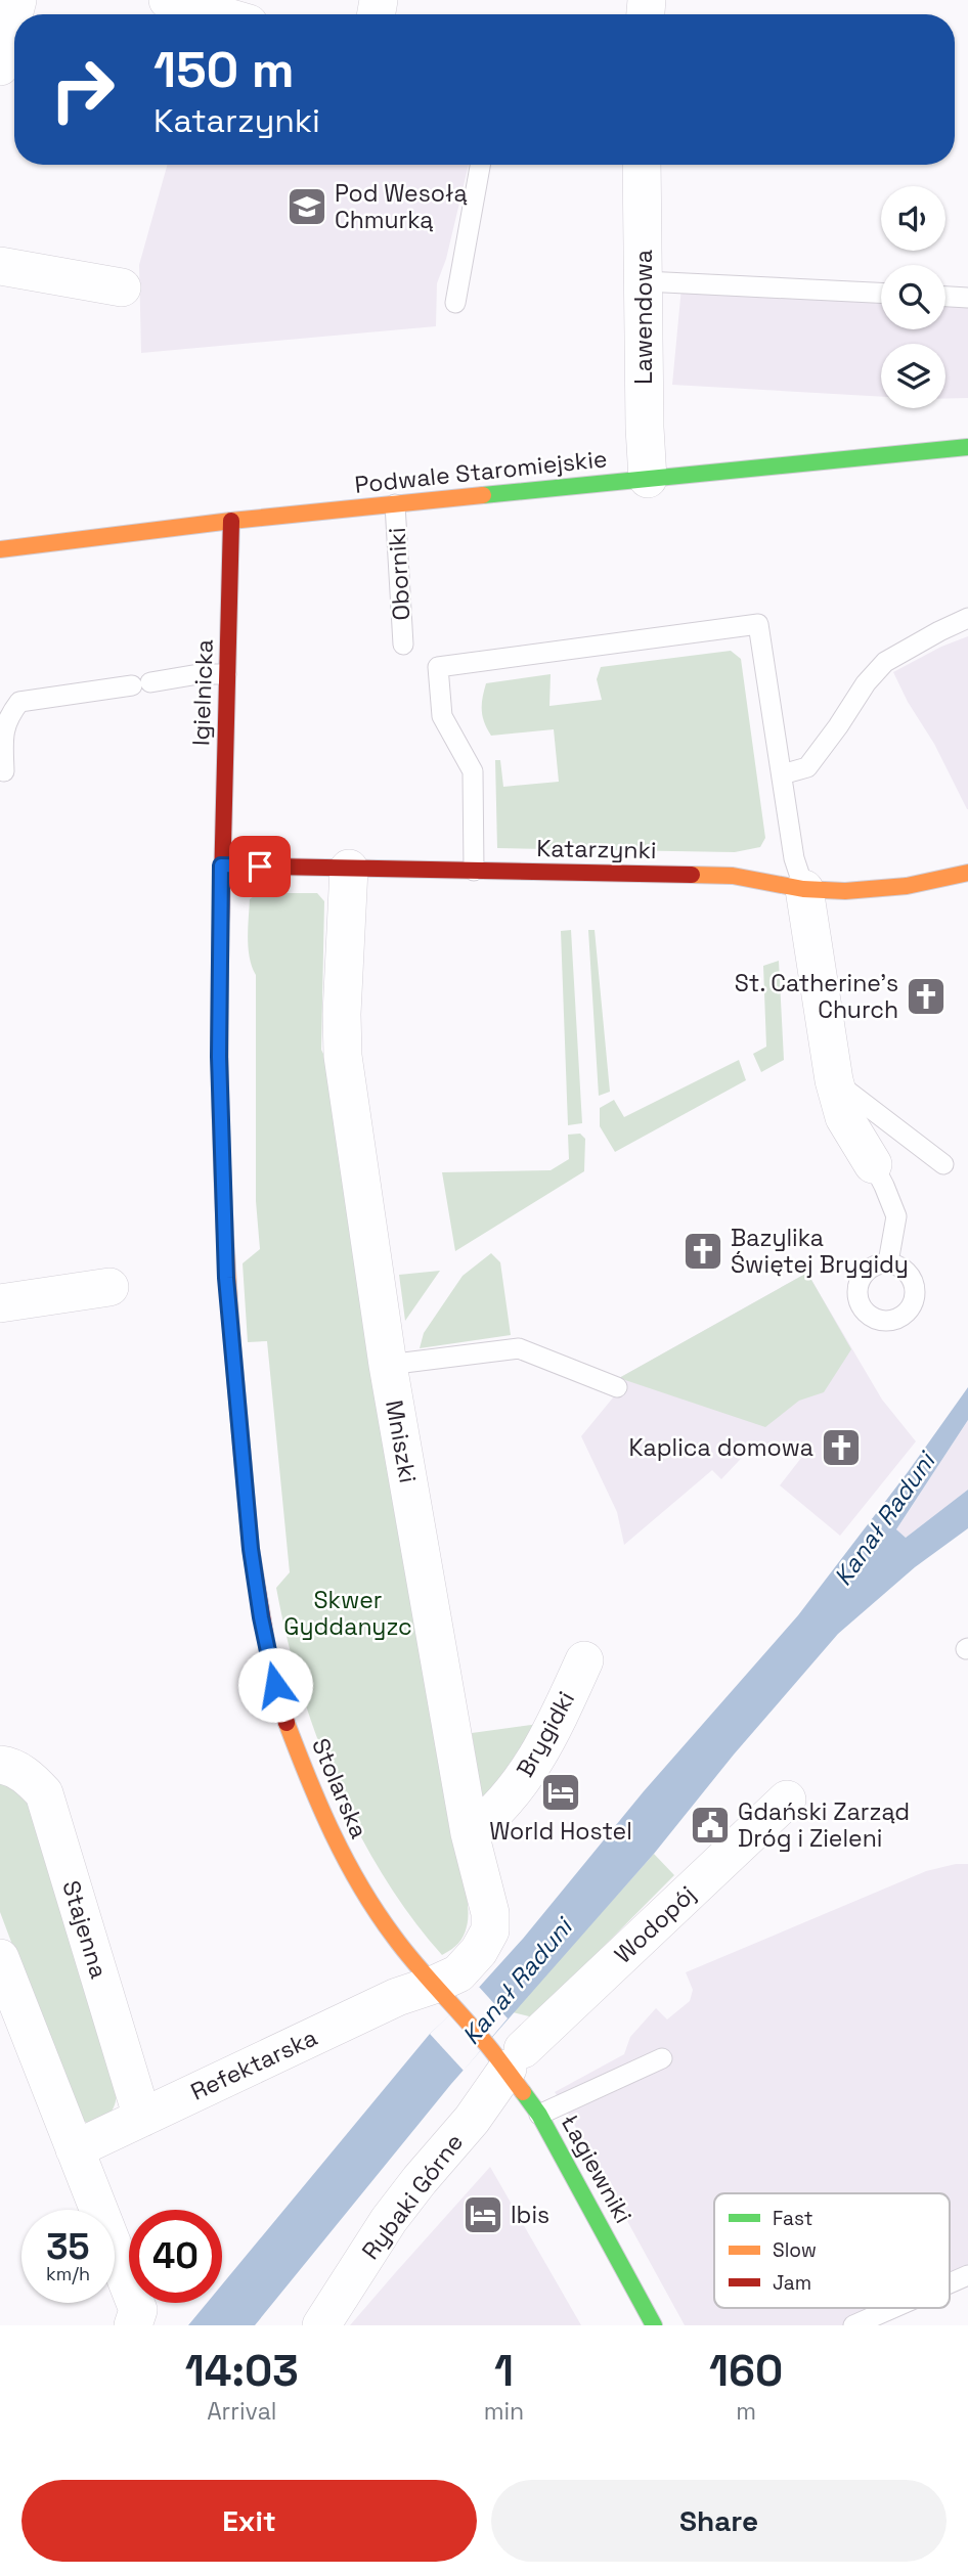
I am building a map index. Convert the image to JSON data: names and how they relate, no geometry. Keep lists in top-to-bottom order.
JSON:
{
  "streets": {
    "street": [
      "Lawendowa",
      "Podwale Staromiejskie",
      "Igielnicka",
      "Katarzynki",
      "Mniszki",
      "Brygidki",
      "Stolarska",
      "Wodopój",
      "Stajenna",
      "Refektarska",
      "Łagiewniki",
      "Rybaki Górne"
    ],
    "lane": ["Oborniki"]
  },
  "crossings": [
    ["Lawendowa", "Podwale Staromiejskie"],
    ["Podwale Staromiejskie", "Oborniki"],
    ["Podwale Staromiejskie", "Igielnicka"],
    ["Igielnicka", "Katarzynki"],
    ["Igielnicka", "Stolarska"],
    ["Katarzynki", "Mniszki"],
    ["Katarzynki", "Stolarska"],
    ["Mniszki", "Brygidki"],
    ["Mniszki", "Stolarska"],
    ["Mniszki", "Refektarska"],
    ["Stolarska", "Wodopój"],
    ["Stolarska", "Refektarska"],
    ["Stolarska", "Łagiewniki"],
    ["Stolarska", "Rybaki Górne"],
    ["Wodopój", "Łagiewniki"],
    ["Wodopój", "Rybaki Górne"],
    ["Stajenna", "Refektarska"],
    ["Łagiewniki", "Rybaki Górne"]
  ],
  "water": ["Kanał Raduni"],
  "parks": ["Skwer Gyddanyzc"],
  "places": {
    "school or university": ["Pod Wesołą Chmurką"],
    "church": ["St. Catherine’s Church", "Bazylika Świętej Brygidy", "Kaplica domowa"],
    "hotel": ["World Hostel", "Ibis"],
    "public building": ["Gdański Zarząd Dróg i Zieleni"]
  },
  "legend": ["Fast", "Slow", "Jam"],
  "page": {
    "turn": ["150 m", "Katarzynki"],
    "speed": "35 km/h",
    "limit": "40",
    "eta": [
      "14:03",
      "Arrival",
      "1",
      "min",
      "160",
      "m"
    ],
    "buttons": ["Exit", "Share"]
  }
}
